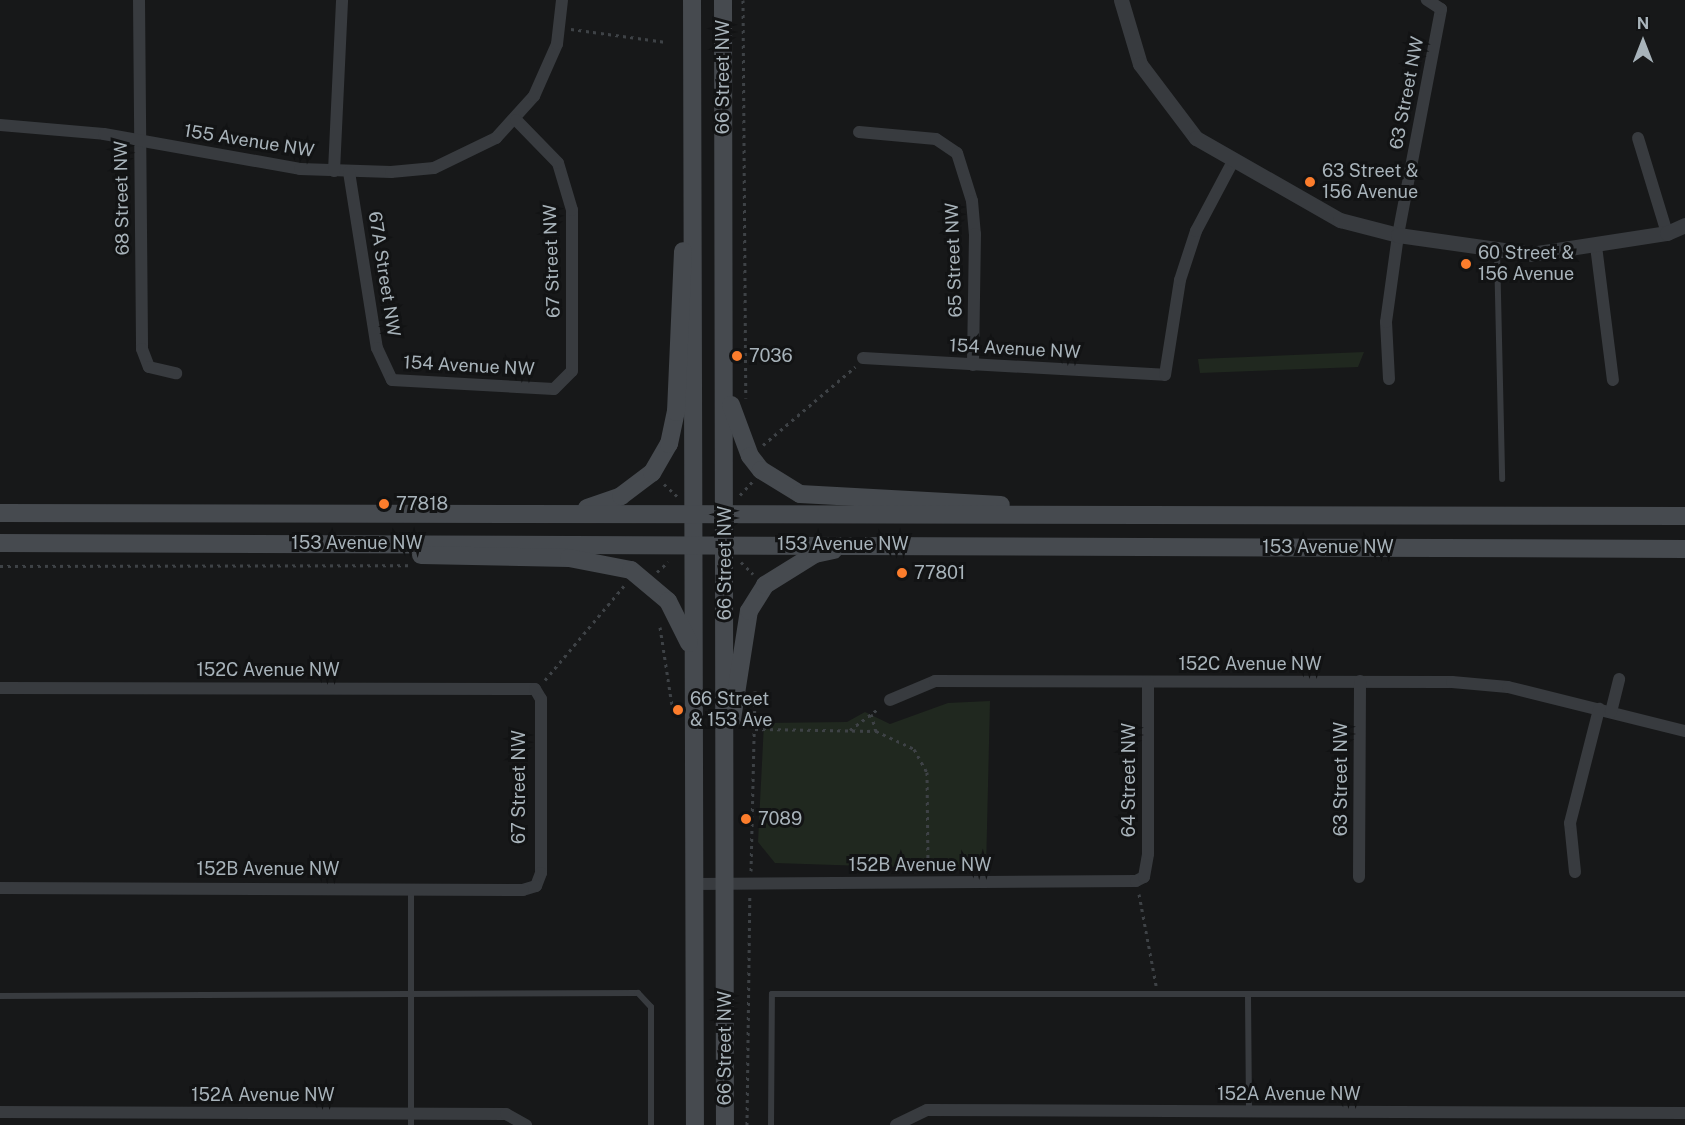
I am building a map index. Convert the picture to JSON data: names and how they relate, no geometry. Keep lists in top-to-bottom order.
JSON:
{
  "streets": {
    "main road": ["66 Street NW", "153 Avenue NW"],
    "street": [
      "63 Street NW",
      "155 Avenue NW",
      "68 Street NW",
      "65 Street NW",
      "67 Street NW",
      "67A Street NW",
      "154 Avenue NW",
      "152C Avenue NW",
      "64 Street NW",
      "152B Avenue NW",
      "152A Avenue NW"
    ]
  },
  "crossings": [
    ["66 Street NW", "153 Avenue NW"],
    ["66 Street NW", "152B Avenue NW"],
    ["63 Street NW", "152C Avenue NW"],
    ["155 Avenue NW", "68 Street NW"],
    ["155 Avenue NW", "67 Street NW"],
    ["155 Avenue NW", "67A Street NW"],
    ["65 Street NW", "154 Avenue NW"],
    ["67 Street NW", "154 Avenue NW"],
    ["67 Street NW", "152C Avenue NW"],
    ["67 Street NW", "152B Avenue NW"],
    ["67A Street NW", "154 Avenue NW"],
    ["152C Avenue NW", "64 Street NW"],
    ["64 Street NW", "152B Avenue NW"]
  ],
  "places": [
    "63 Street & 156 Avenue",
    "60 Street & 156 Avenue",
    "7036",
    "77818",
    "77801",
    "66 Street & 153 Ave",
    "7089"
  ],
  "north": "top"
}
